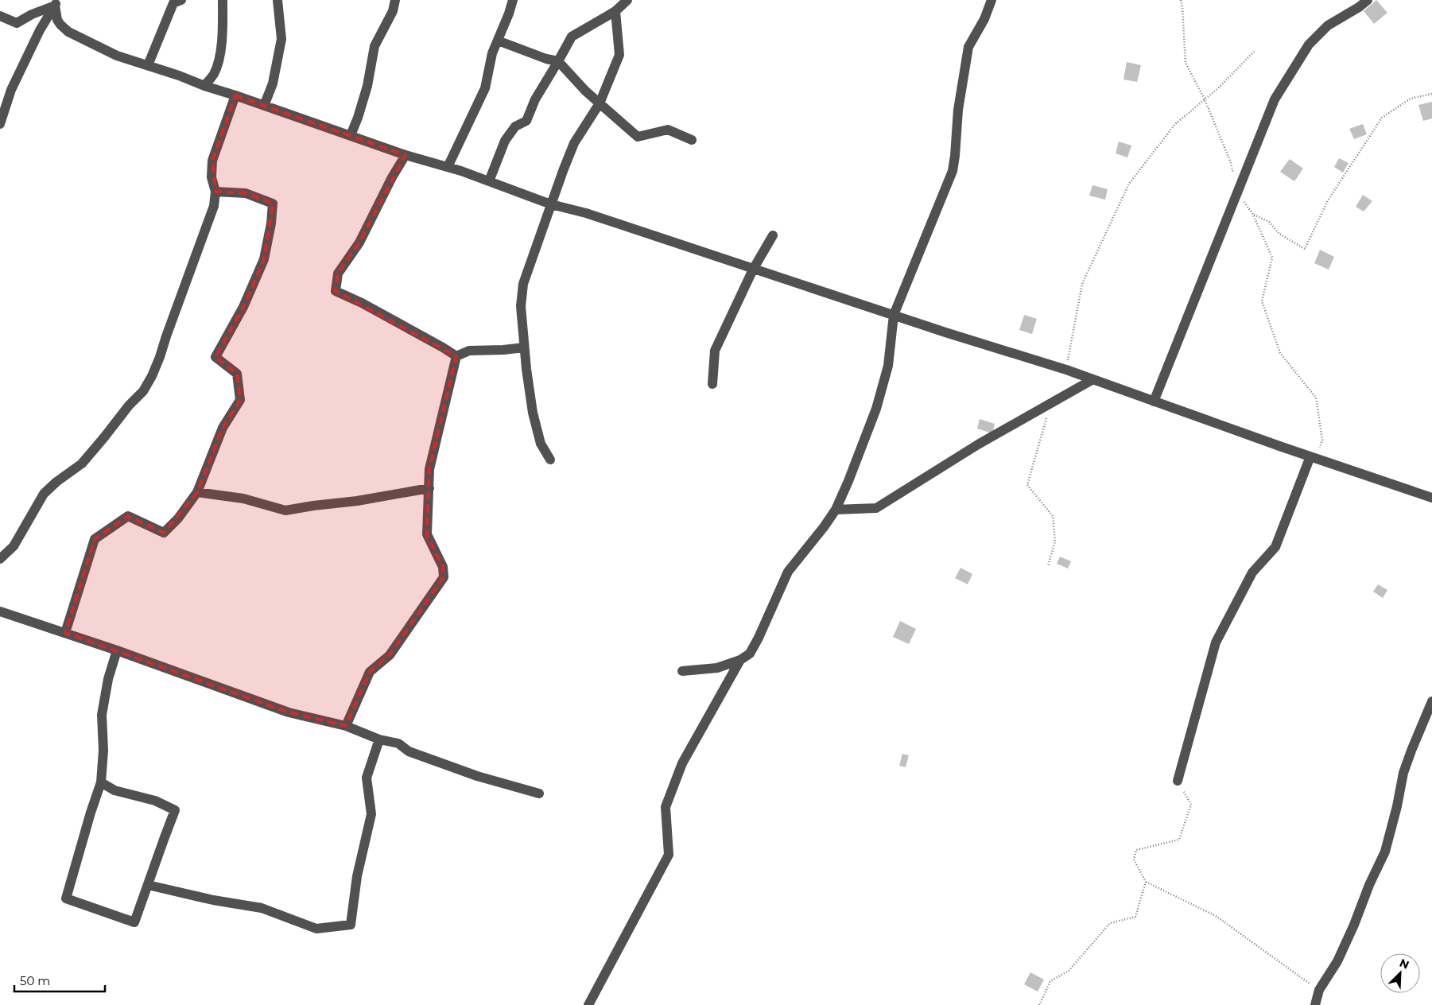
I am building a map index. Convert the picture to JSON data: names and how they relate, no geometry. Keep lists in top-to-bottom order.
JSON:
{
  "scale_bar": "50 m",
  "north": "top right"
}
